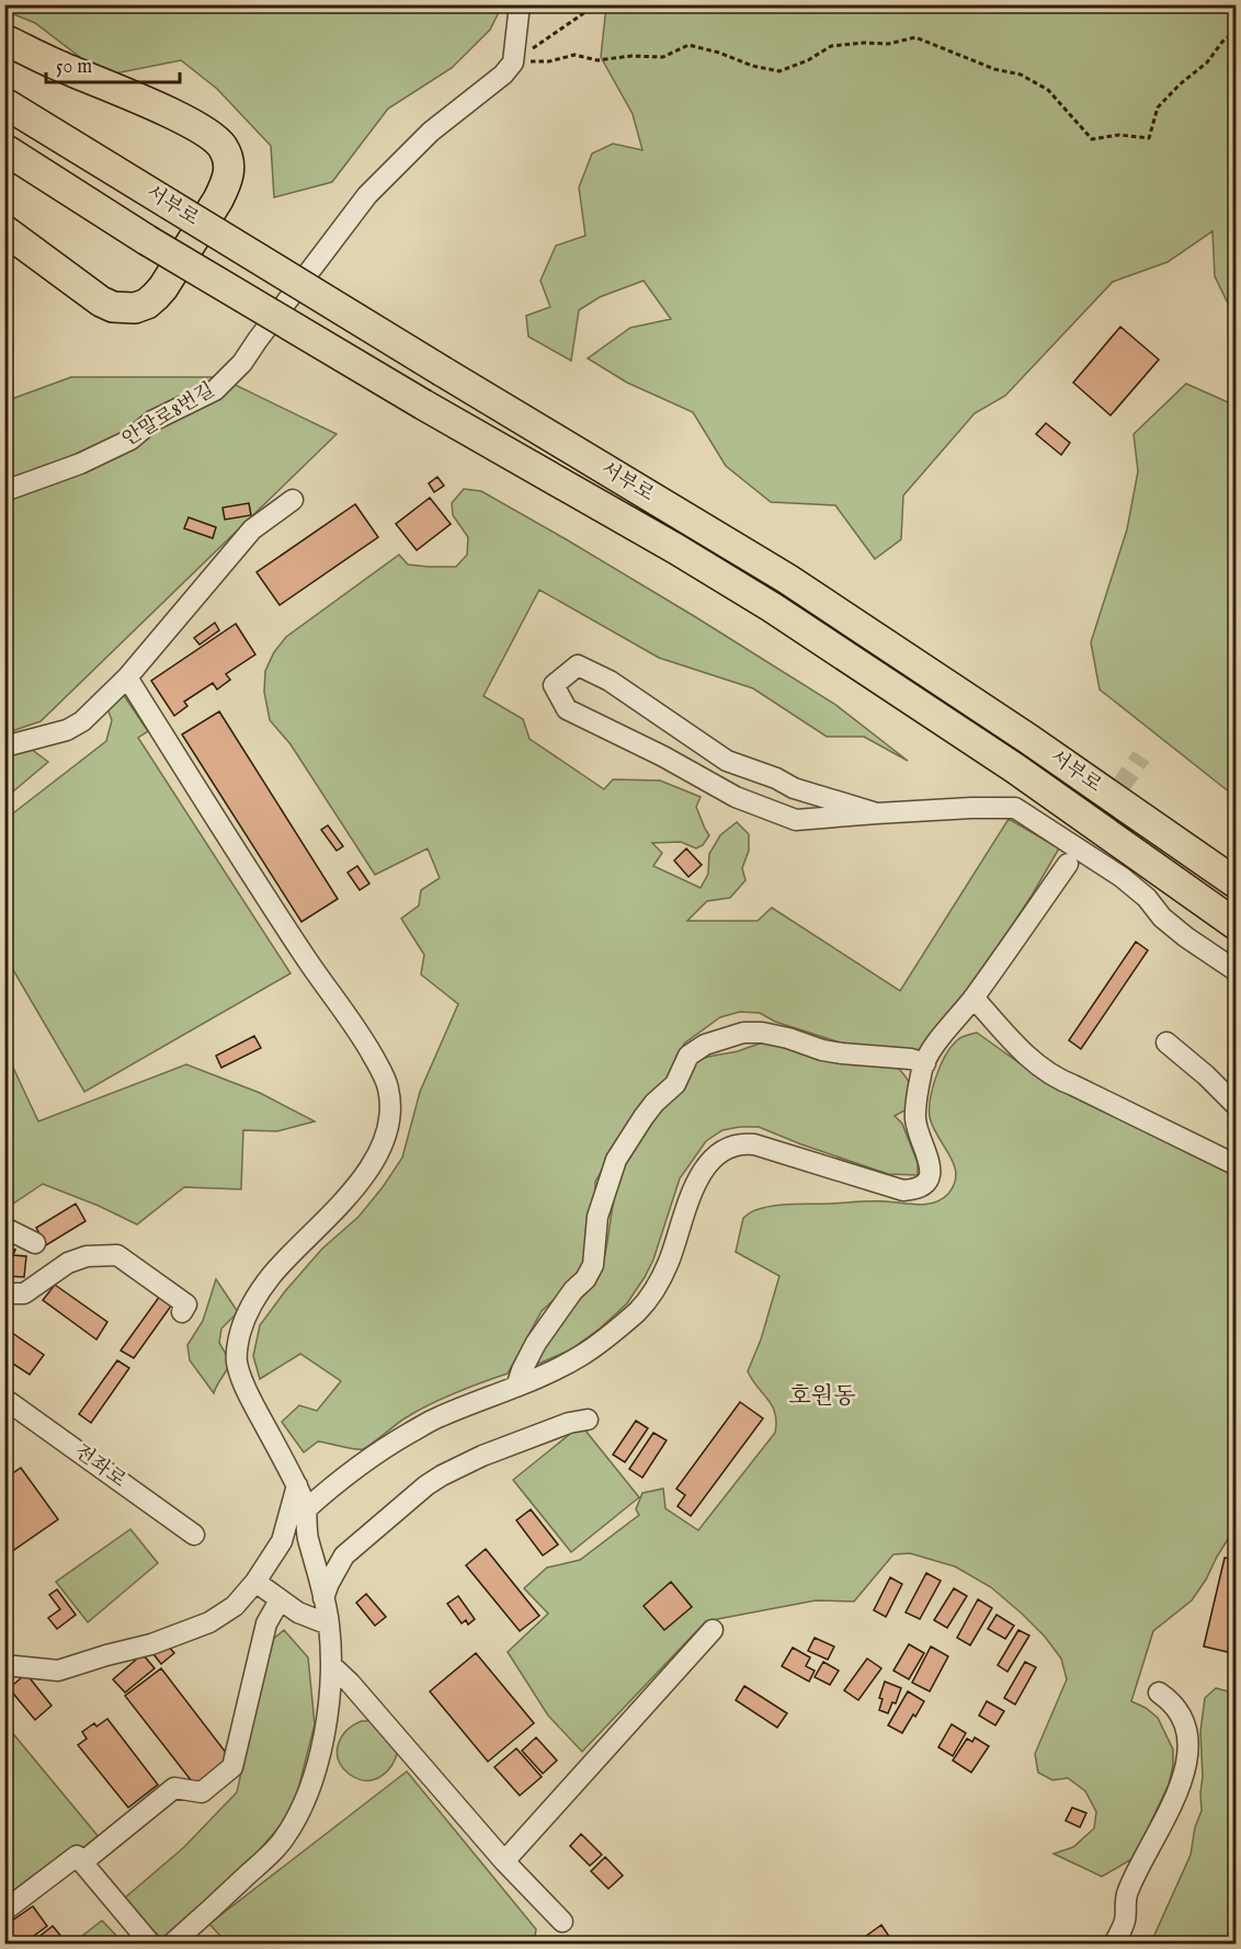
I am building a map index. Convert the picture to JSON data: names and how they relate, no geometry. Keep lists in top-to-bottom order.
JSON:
{
  "streets": {
    "highway": ["서부로"],
    "street": ["안말로8번길", "전좌로"]
  },
  "districts": ["호원동"],
  "scale_bar": "50 m"
}
